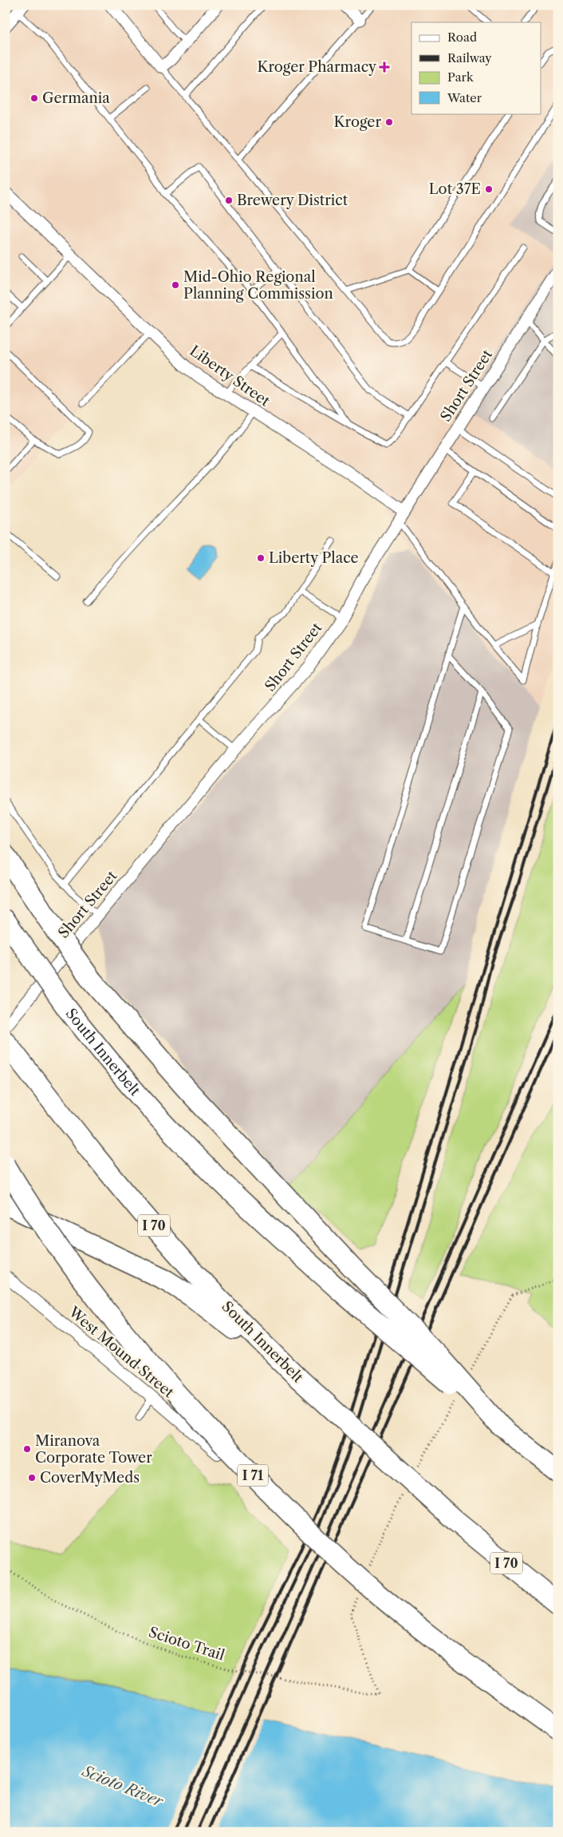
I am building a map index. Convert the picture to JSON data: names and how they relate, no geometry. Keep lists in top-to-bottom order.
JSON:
{
  "streets": {
    "highway": ["South Innerbelt", "I 70", "I 71"],
    "street": ["Liberty Street", "Short Street", "West Mound Street"],
    "path": ["Scioto Trail"]
  },
  "crossings": [
    ["Liberty Street", "Short Street"]
  ],
  "water": ["Scioto River"],
  "places": {
    "health": ["Kroger Pharmacy"],
    "other": [
      "Germania",
      "Kroger",
      "Lot 37E",
      "Brewery District",
      "Mid-Ohio Regional Planning Commission",
      "Liberty Place",
      "Miranova Corporate Tower",
      "CoverMyMeds"
    ]
  },
  "legend": [
    "Road",
    "Railway",
    "Park",
    "Water"
  ]
}
